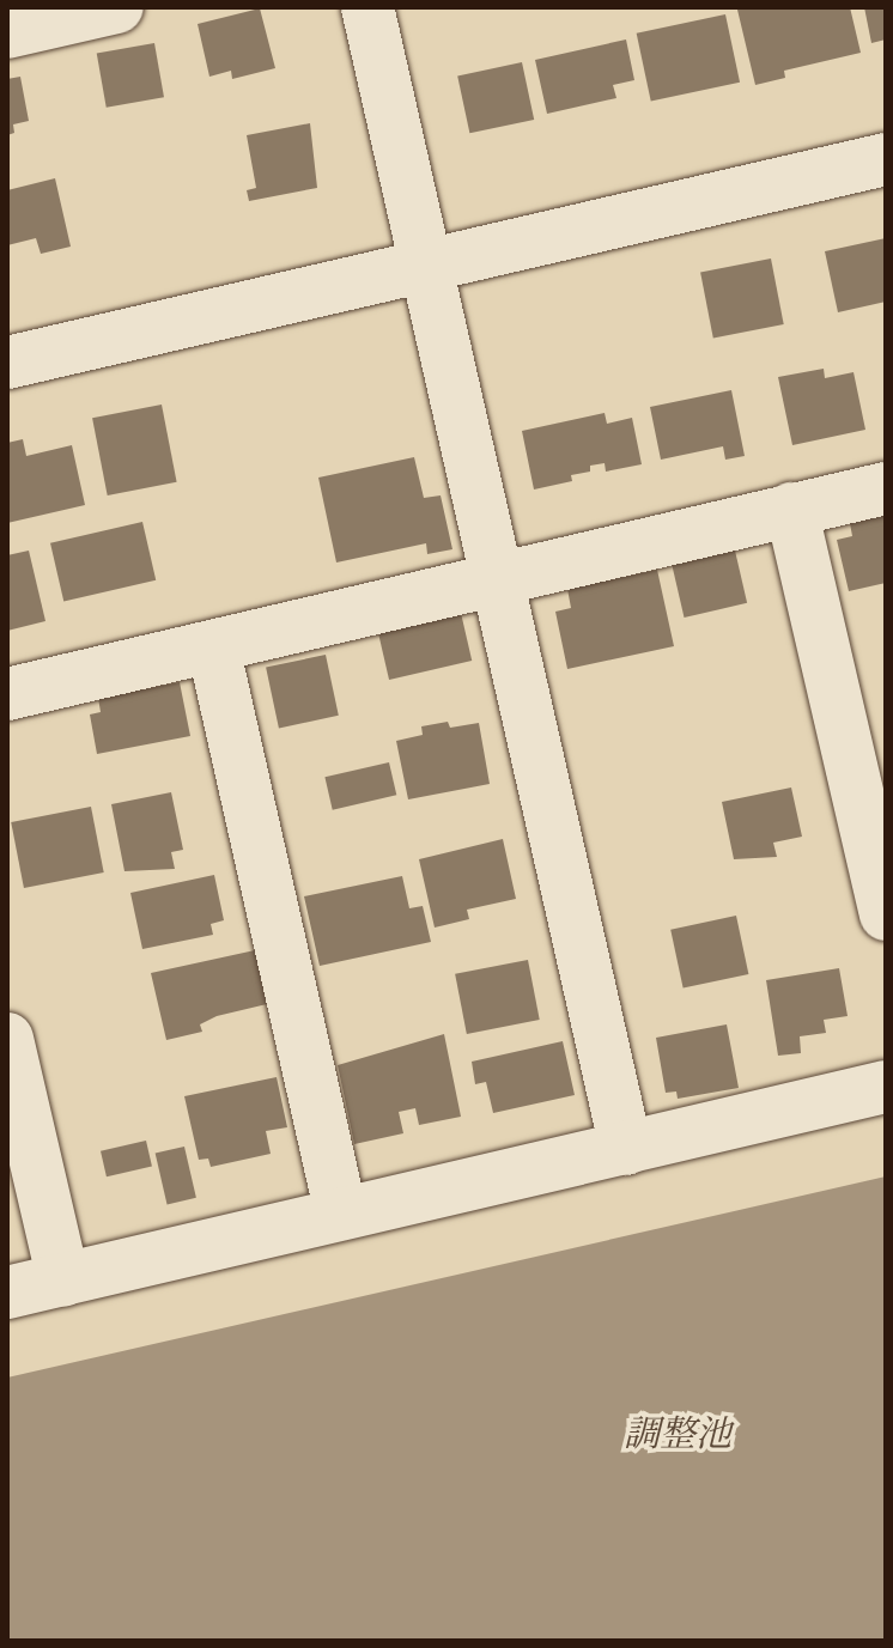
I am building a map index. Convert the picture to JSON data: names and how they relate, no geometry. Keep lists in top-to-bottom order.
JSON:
{
  "water": ["調整池"]
}
